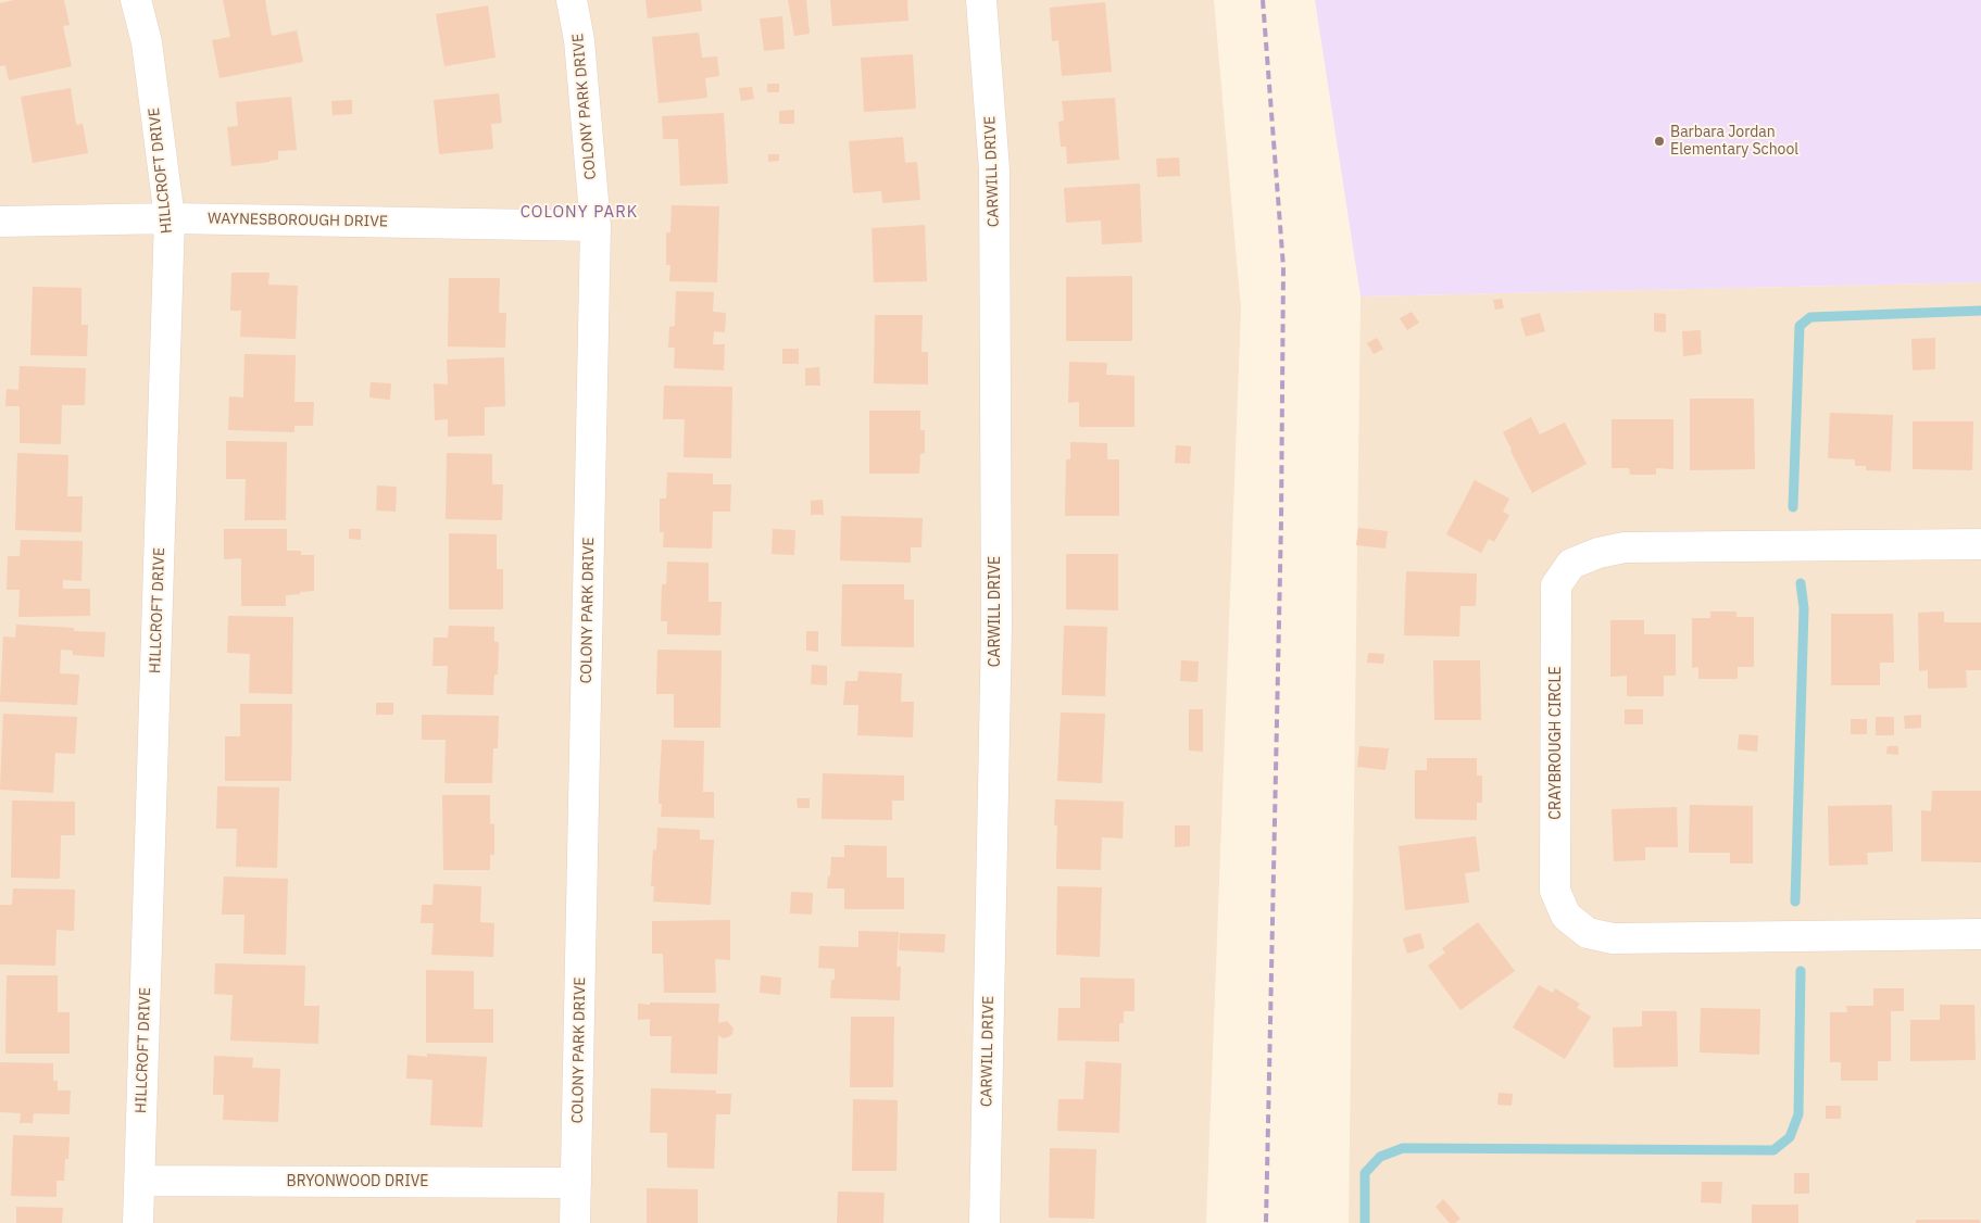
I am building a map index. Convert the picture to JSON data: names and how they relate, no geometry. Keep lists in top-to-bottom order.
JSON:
{
  "streets": {
    "street": [
      "COLONY PARK DRIVE",
      "HILLCROFT DRIVE",
      "CARWILL DRIVE",
      "WAYNESBOROUGH DRIVE",
      "CRAYBROUGH CIRCLE",
      "BRYONWOOD DRIVE"
    ]
  },
  "crossings": [
    ["COLONY PARK DRIVE", "WAYNESBOROUGH DRIVE"],
    ["COLONY PARK DRIVE", "BRYONWOOD DRIVE"],
    ["HILLCROFT DRIVE", "WAYNESBOROUGH DRIVE"],
    ["HILLCROFT DRIVE", "BRYONWOOD DRIVE"]
  ],
  "districts": ["COLONY PARK"],
  "places": ["Barbara Jordan Elementary School"]
}
